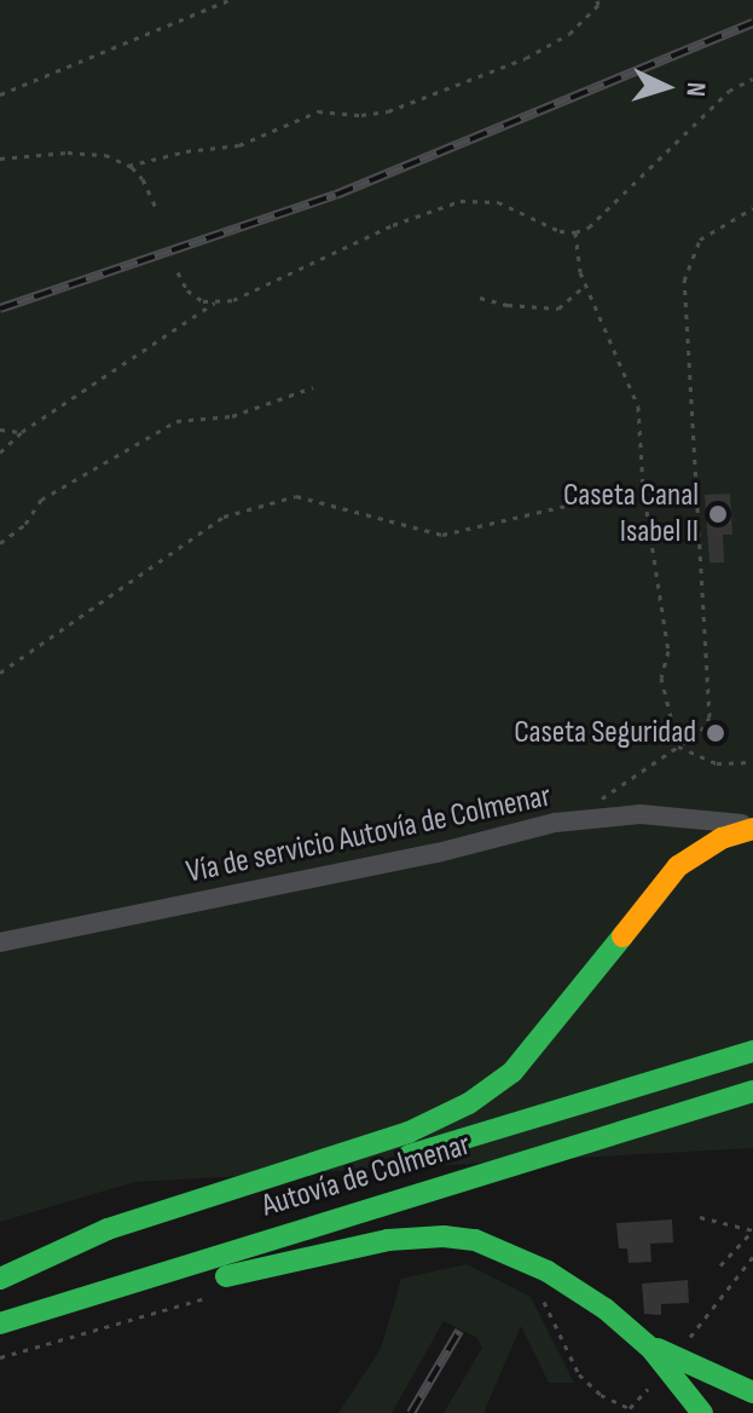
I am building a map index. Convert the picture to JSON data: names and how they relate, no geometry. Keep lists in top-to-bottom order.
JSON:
{
  "streets": {
    "highway": ["Autovía de Colmenar"],
    "street": ["Vía de servicio Autovía de Colmenar"]
  },
  "places": ["Caseta Canal Isabel II", "Caseta Seguridad"],
  "north": "right"
}
